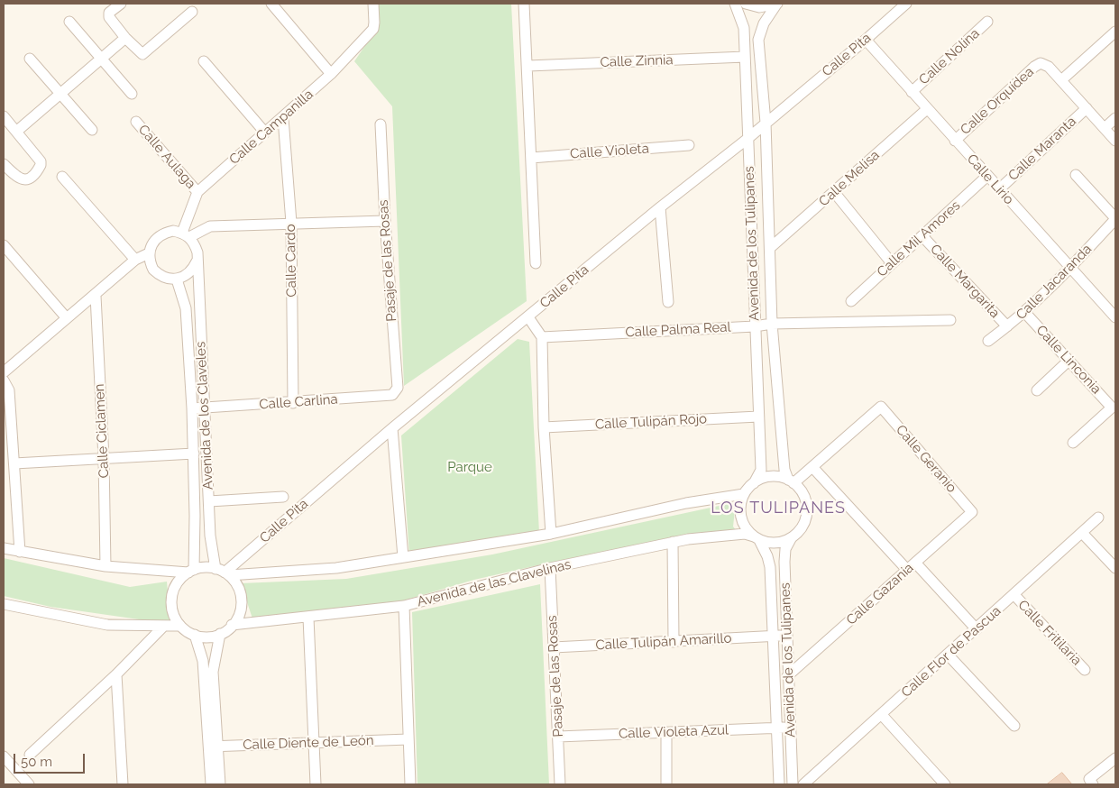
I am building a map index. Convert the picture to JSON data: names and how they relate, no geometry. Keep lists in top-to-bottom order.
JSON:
{
  "streets": {
    "street": [
      "Calle Pita",
      "Calle Nolina",
      "Calle Zinnia",
      "Calle Orquídea",
      "Calle Campanilla",
      "Calle Maranta",
      "Calle Violeta",
      "Calle Aulaga",
      "Calle Melisa",
      "Calle Lirio",
      "Calle Mil Amores",
      "Avenida de los Tulipanes",
      "Calle Cardo",
      "Pasaje de las Rosas",
      "Calle Margarita",
      "Calle Jacaranda",
      "Calle Palma Real",
      "Calle Linconia",
      "Calle Carlina",
      "Avenida de los Claveles",
      "Calle Tulipán Rojo",
      "Calle Ciclamen",
      "Calle Geranio",
      "Avenida de las Clavelinas",
      "Calle Gazania",
      "Calle Fritilaria",
      "Calle Tulipán Amarillo",
      "Calle Flor de Pascua",
      "Calle Violeta Azul",
      "Calle Diente de León"
    ]
  },
  "crossings": [
    ["Calle Pita", "Calle Lirio"],
    ["Calle Pita", "Avenida de los Tulipanes"],
    ["Calle Pita", "Avenida de los Claveles"],
    ["Calle Pita", "Avenida de las Clavelinas"],
    ["Calle Nolina", "Calle Lirio"],
    ["Calle Zinnia", "Avenida de los Tulipanes"],
    ["Calle Orquídea", "Calle Lirio"],
    ["Calle Campanilla", "Calle Aulaga"],
    ["Calle Campanilla", "Calle Cardo"],
    ["Calle Campanilla", "Avenida de los Claveles"],
    ["Calle Maranta", "Calle Lirio"],
    ["Calle Melisa", "Calle Lirio"],
    ["Calle Melisa", "Avenida de los Tulipanes"],
    ["Calle Lirio", "Calle Mil Amores"],
    ["Calle Lirio", "Calle Jacaranda"],
    ["Calle Mil Amores", "Calle Margarita"],
    ["Avenida de los Tulipanes", "Calle Palma Real"],
    ["Avenida de los Tulipanes", "Calle Tulipán Rojo"],
    ["Avenida de los Tulipanes", "Avenida de las Clavelinas"],
    ["Avenida de los Tulipanes", "Calle Gazania"],
    ["Avenida de los Tulipanes", "Calle Tulipán Amarillo"],
    ["Avenida de los Tulipanes", "Calle Violeta Azul"],
    ["Calle Cardo", "Calle Carlina"],
    ["Pasaje de las Rosas", "Calle Carlina"],
    ["Pasaje de las Rosas", "Avenida de las Clavelinas"],
    ["Pasaje de las Rosas", "Calle Tulipán Amarillo"],
    ["Pasaje de las Rosas", "Calle Violeta Azul"],
    ["Calle Margarita", "Calle Jacaranda"],
    ["Calle Jacaranda", "Calle Linconia"],
    ["Calle Carlina", "Avenida de los Claveles"],
    ["Avenida de los Claveles", "Avenida de las Clavelinas"],
    ["Calle Geranio", "Calle Gazania"],
    ["Calle Fritilaria", "Calle Flor de Pascua"]
  ],
  "districts": ["LOS TULIPANES"],
  "parks": ["Parque"],
  "scale_bar": "50 m"
}
